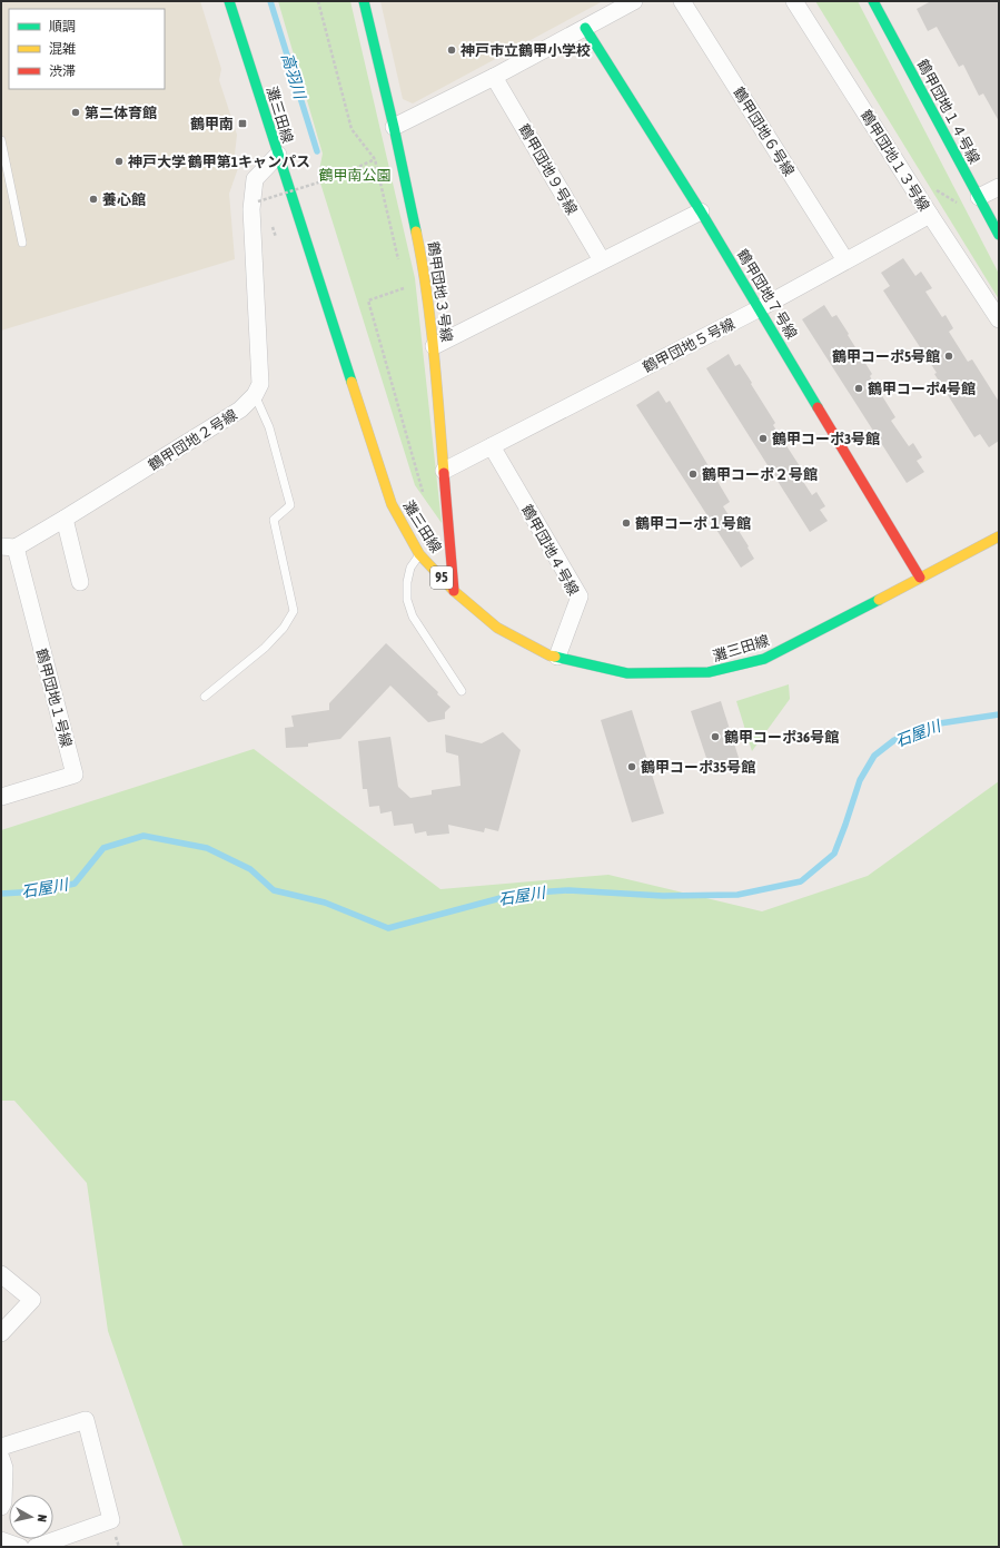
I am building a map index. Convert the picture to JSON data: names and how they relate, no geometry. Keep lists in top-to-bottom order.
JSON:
{
  "streets": {
    "street": [
      "鶴甲団地１４号線",
      "灘三田線",
      "鶴甲団地６号線",
      "鶴甲団地１３号線",
      "鶴甲団地９号線",
      "鶴甲団地３号線",
      "鶴甲団地７号線",
      "鶴甲団地５号線",
      "鶴甲団地２号線",
      "鶴甲団地４号線",
      "95",
      "鶴甲団地１号線"
    ]
  },
  "crossings": [
    ["灘三田線", "鶴甲団地３号線"],
    ["灘三田線", "鶴甲団地７号線"],
    ["灘三田線", "鶴甲団地４号線"],
    ["鶴甲団地６号線", "鶴甲団地５号線"],
    ["鶴甲団地１３号線", "鶴甲団地５号線"],
    ["鶴甲団地３号線", "鶴甲団地５号線"],
    ["鶴甲団地７号線", "鶴甲団地５号線"],
    ["鶴甲団地５号線", "鶴甲団地４号線"],
    ["鶴甲団地２号線", "鶴甲団地１号線"]
  ],
  "water": ["高羽川", "石屋川"],
  "parks": ["鶴甲南公園"],
  "places": {
    "other": [
      "神戸市立鶴甲小学校",
      "第二体育館",
      "神戸大学 鶴甲第1キャンパス",
      "養心館",
      "鶴甲コーポ5号館",
      "鶴甲コーポ4号館",
      "鶴甲コーポ3号館",
      "鶴甲コーポ２号館",
      "鶴甲コーポ１号館",
      "鶴甲コーポ36号館",
      "鶴甲コーポ35号館"
    ],
    "transit": ["鶴甲南"]
  },
  "legend": ["順調", "混雑", "渋滞"],
  "north": "right"
}
